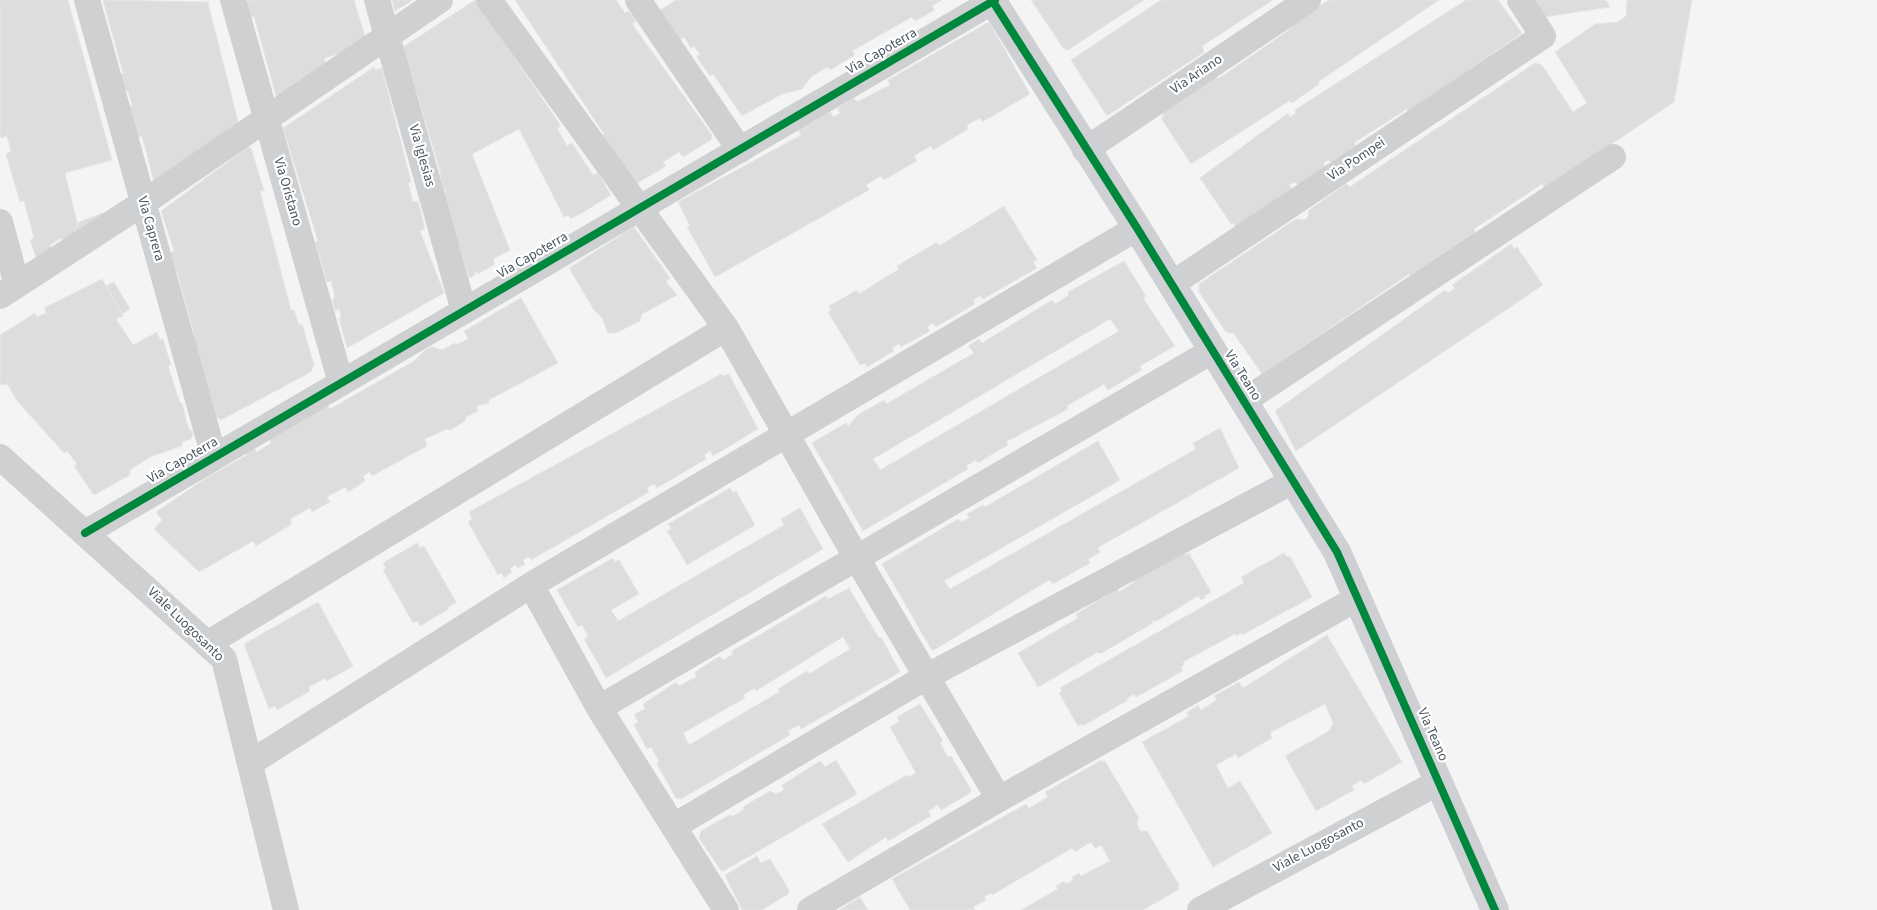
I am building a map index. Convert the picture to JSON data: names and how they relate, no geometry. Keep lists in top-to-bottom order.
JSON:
{
  "streets": {
    "street": [
      "Via Capoterra",
      "Via Ariano",
      "Via Iglesias",
      "Via Pompei",
      "Via Oristano",
      "Via Caprera",
      "Via Teano",
      "Viale Luogosanto"
    ]
  },
  "crossings": [
    ["Via Capoterra", "Via Iglesias"],
    ["Via Capoterra", "Via Oristano"],
    ["Via Capoterra", "Via Caprera"],
    ["Via Capoterra", "Via Teano"],
    ["Via Capoterra", "Viale Luogosanto"],
    ["Via Ariano", "Via Teano"],
    ["Via Pompei", "Via Teano"],
    ["Via Teano", "Viale Luogosanto"]
  ]
}
